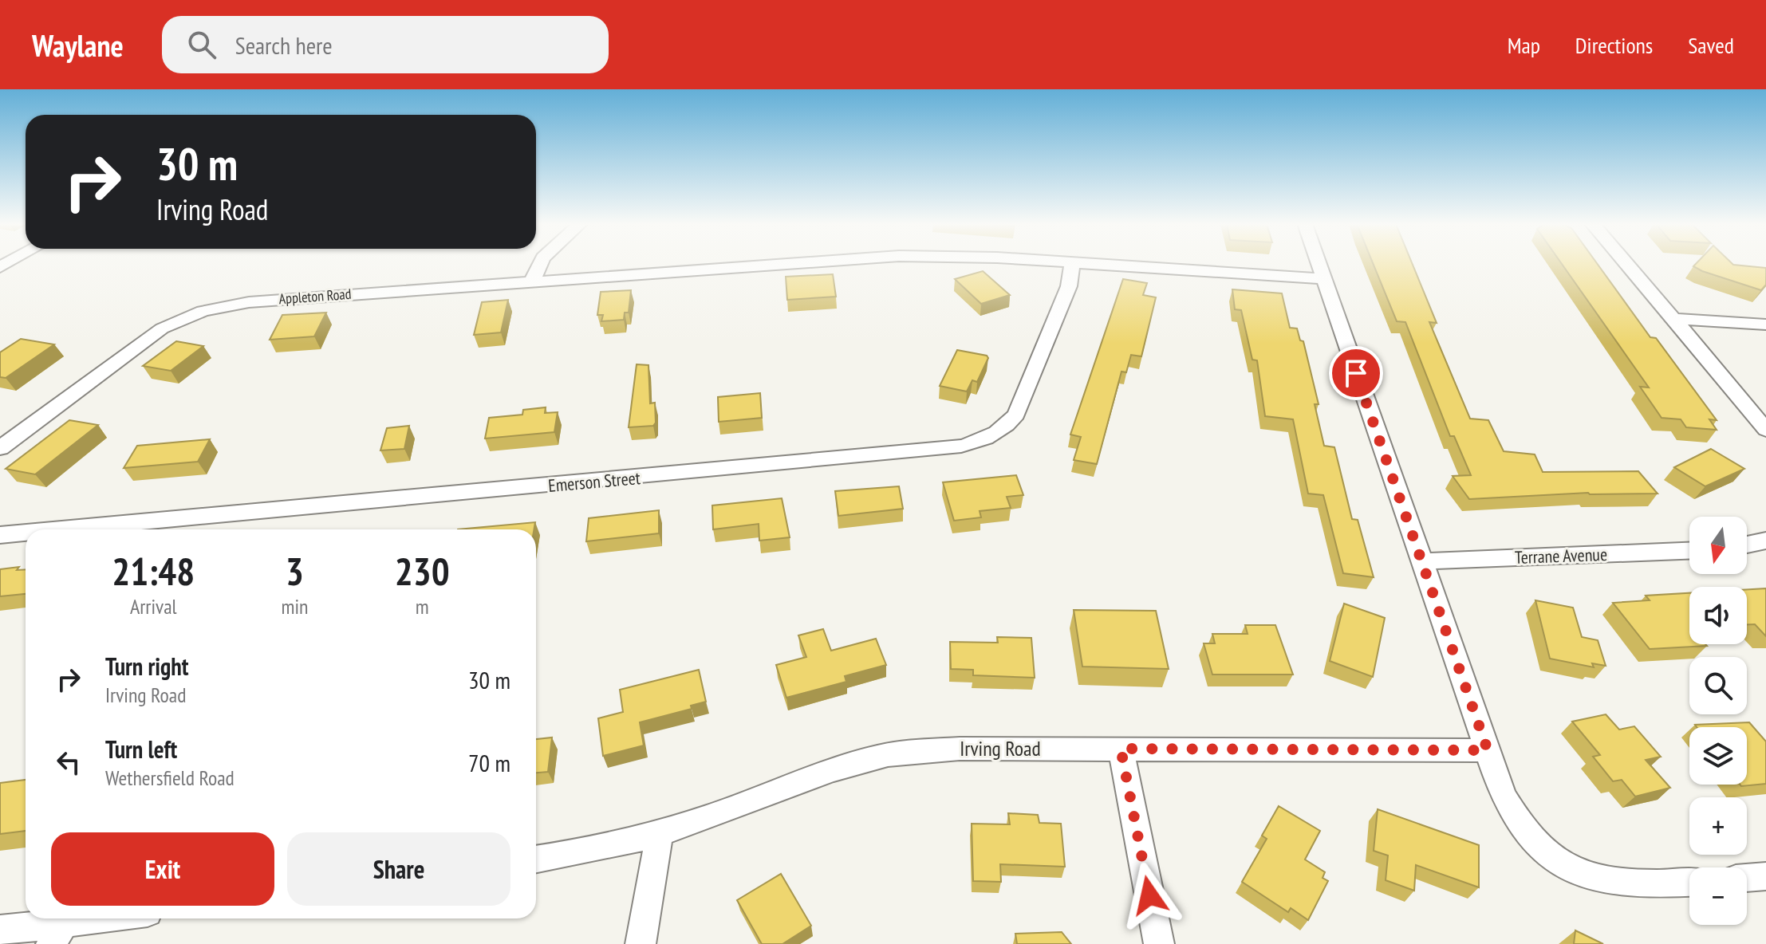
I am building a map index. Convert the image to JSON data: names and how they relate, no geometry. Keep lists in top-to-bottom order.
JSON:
{
  "streets": {
    "street": [
      "Appleton Road",
      "Emerson Street",
      "Terrane Avenue",
      "Irving Road"
    ]
  },
  "north": "bottom",
  "page": {
    "header": "Waylane",
    "search": "Search here",
    "nav": ["Map", "Directions", "Saved"],
    "turn": ["30 m", "Irving Road"],
    "map_buttons": ["+", "−"],
    "eta": [
      "21:48",
      "Arrival",
      "3",
      "min",
      "230",
      "m"
    ],
    "list": [
      {
        "name": "Turn right",
        "note": "Irving Road",
        "value": "30 m"
      },
      {
        "name": "Turn left",
        "note": "Wethersfield Road",
        "value": "70 m"
      }
    ],
    "buttons": ["Exit", "Share"]
  }
}
